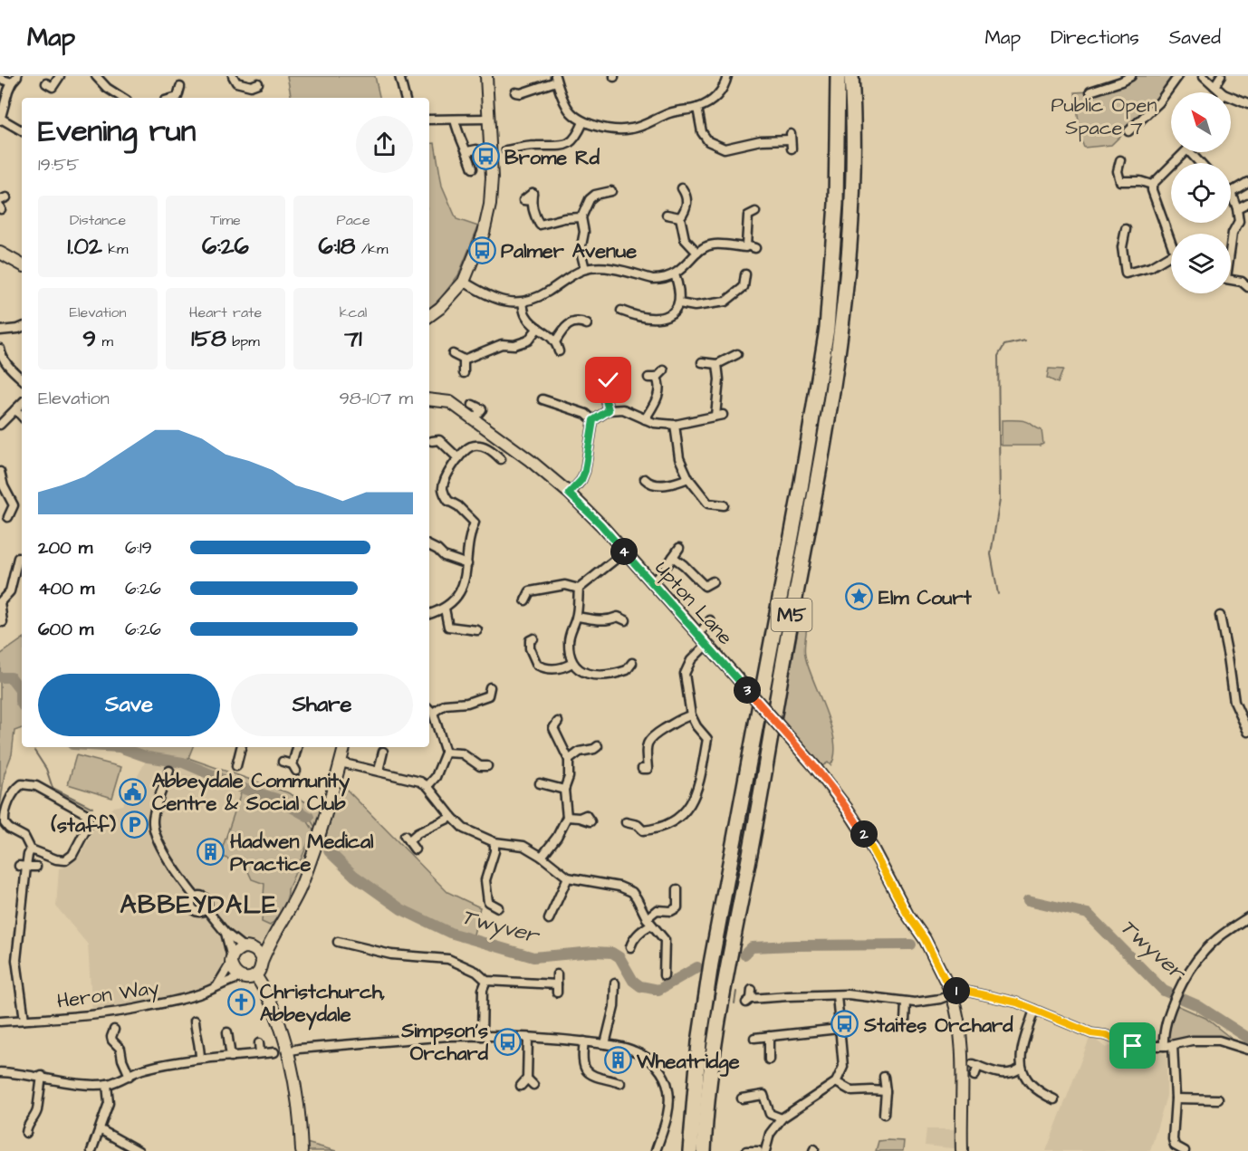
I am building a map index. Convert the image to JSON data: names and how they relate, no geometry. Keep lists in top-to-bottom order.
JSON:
{
  "streets": {
    "highway": ["M5"],
    "street": ["Upton Lane", "Heron Way"]
  },
  "districts": ["ABBEYDALE"],
  "water": ["Twyver"],
  "parks": ["Public Open Space 7"],
  "places": {
    "bus stop": [
      "Brome Rd",
      "Palmer Avenue",
      "Staites Orchard",
      "Simpson's Orchard"
    ],
    "place": ["Elm Court"],
    "public building": ["Abbeydale Community Centre & Social Club"],
    "parking": ["(staff)"],
    "building": ["Hadwen Medical Practice", "Wheatridge"],
    "church": ["Christchurch, Abbeydale"]
  },
  "north": "top left",
  "page": {
    "header": "Map",
    "nav": ["Map", "Directions", "Saved"],
    "heading": ["Evening run", "19:55"],
    "stats": [
      ["Distance", "1.02 km"],
      ["Time", "6:26"],
      ["Pace", "6:18 /km"],
      ["Elevation", "9 m"],
      ["Heart rate", "158 bpm"],
      ["kcal", "71"]
    ],
    "chart": ["Elevation", "98–107 m"],
    "list": [
      {
        "name": "200 m",
        "note": "6:19"
      },
      {
        "name": "400 m",
        "note": "6:26"
      },
      {
        "name": "600 m",
        "note": "6:26"
      }
    ],
    "pins": [
      "4",
      "3",
      "2",
      "1"
    ],
    "buttons": ["Save", "Share"]
  }
}
